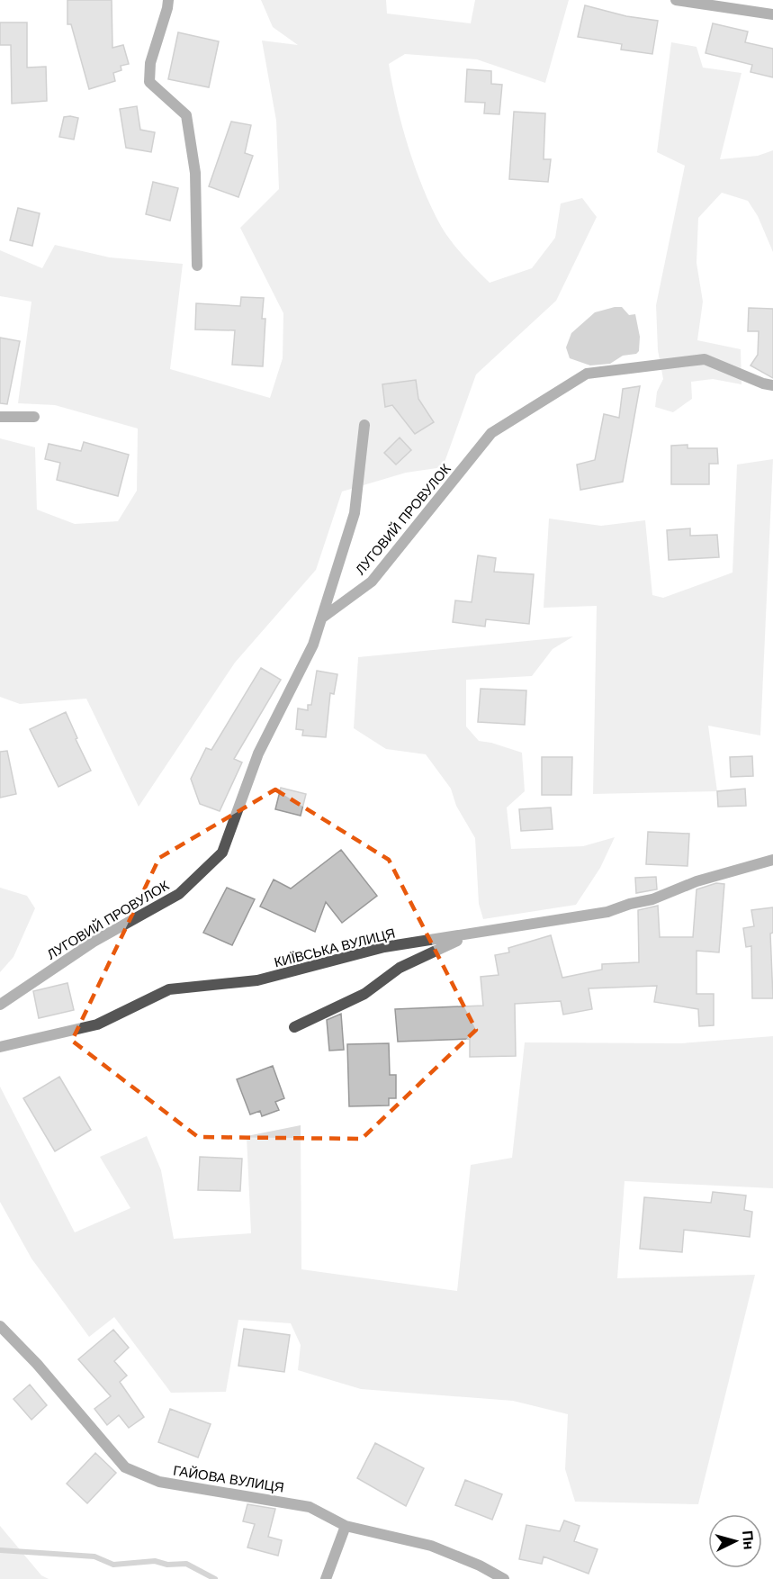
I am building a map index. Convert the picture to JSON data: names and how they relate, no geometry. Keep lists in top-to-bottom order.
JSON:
{
  "streets": {
    "street": ["ЛУГОВИЙ ПРОВУЛОК", "КИЇВСЬКА ВУЛИЦЯ", "ГАЙОВА ВУЛИЦЯ"]
  },
  "north": "right"
}
